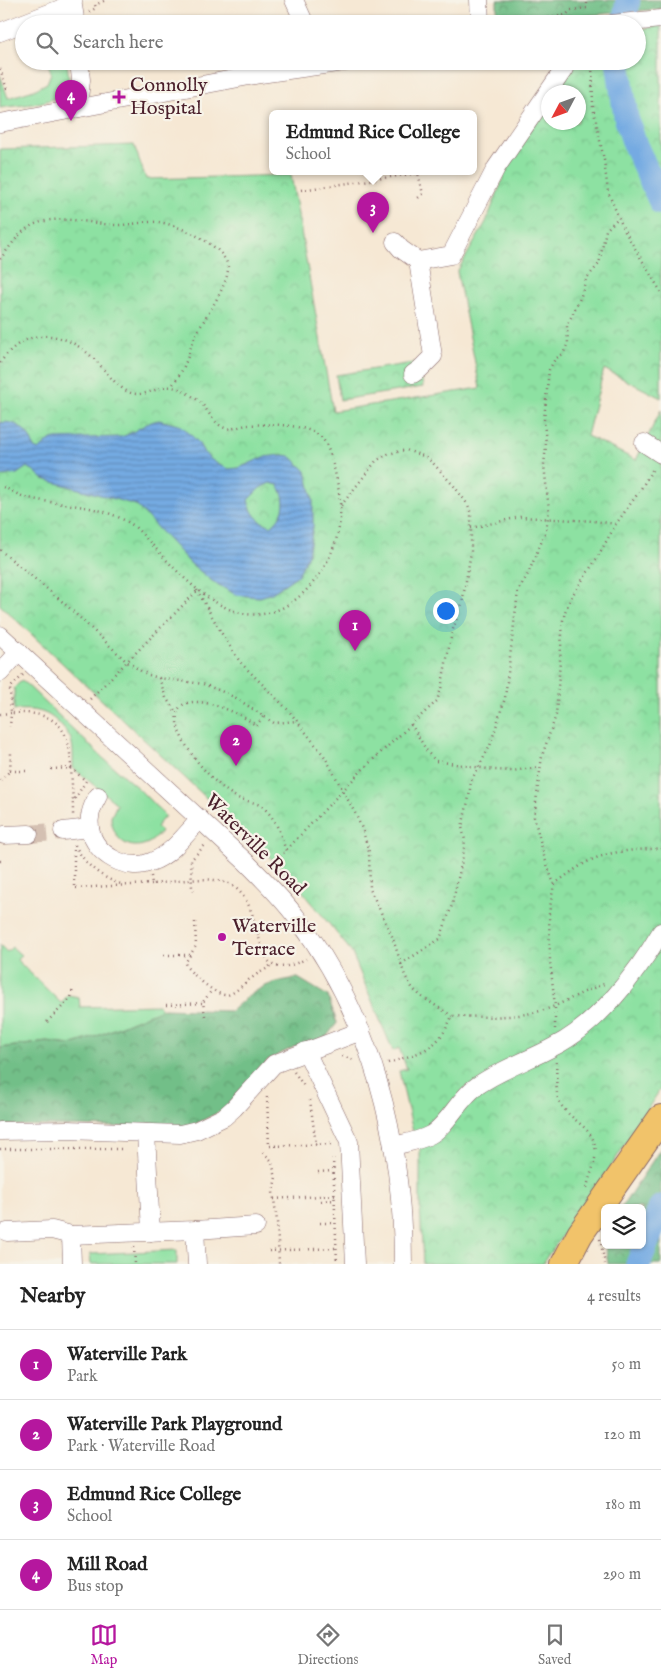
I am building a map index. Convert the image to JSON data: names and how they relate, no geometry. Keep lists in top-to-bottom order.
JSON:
{
  "streets": {
    "street": ["Waterville Road"]
  },
  "places": {
    "health": ["Connolly Hospital"],
    "other": ["Waterville Terrace"]
  },
  "north": "bottom left",
  "page": {
    "search": "Search here",
    "pins": [
      "4",
      "3",
      "1",
      "2"
    ],
    "popup": ["Edmund Rice College", "School"],
    "heading": ["Nearby", "4 results"],
    "list": [
      {
        "mark": "1",
        "name": "Waterville Park",
        "note": "Park",
        "value": "50 m"
      },
      {
        "mark": "2",
        "name": "Waterville Park Playground",
        "note": "Park · Waterville Road",
        "value": "120 m"
      },
      {
        "mark": "3",
        "name": "Edmund Rice College",
        "note": "School",
        "value": "180 m"
      },
      {
        "mark": "4",
        "name": "Mill Road",
        "note": "Bus stop",
        "value": "290 m"
      }
    ],
    "nav": ["Map", "Directions", "Saved"]
  }
}
